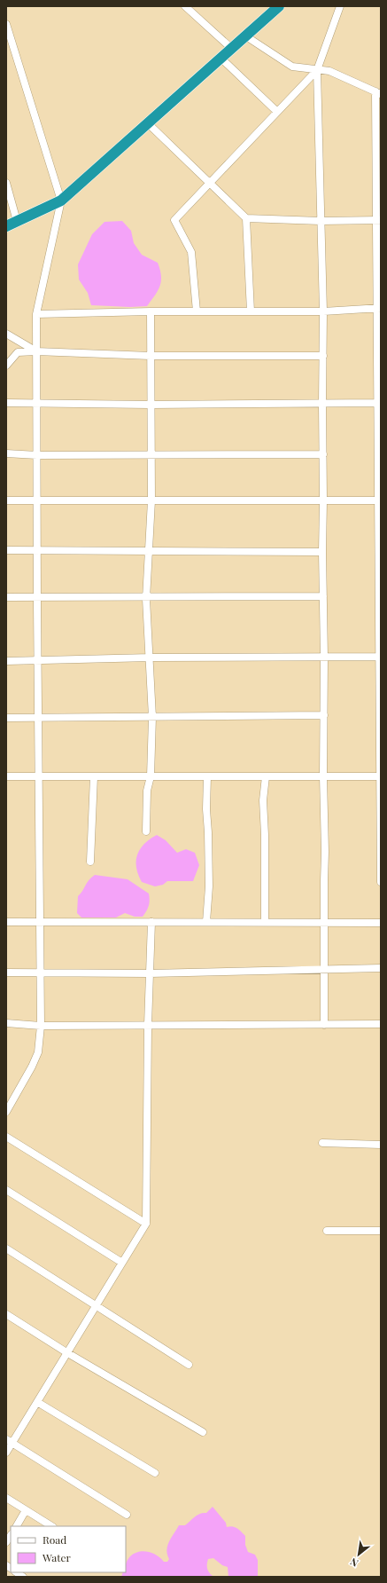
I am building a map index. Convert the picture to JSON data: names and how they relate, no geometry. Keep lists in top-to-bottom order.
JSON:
{
  "legend": ["Road", "Water"],
  "north": "bottom left"
}
